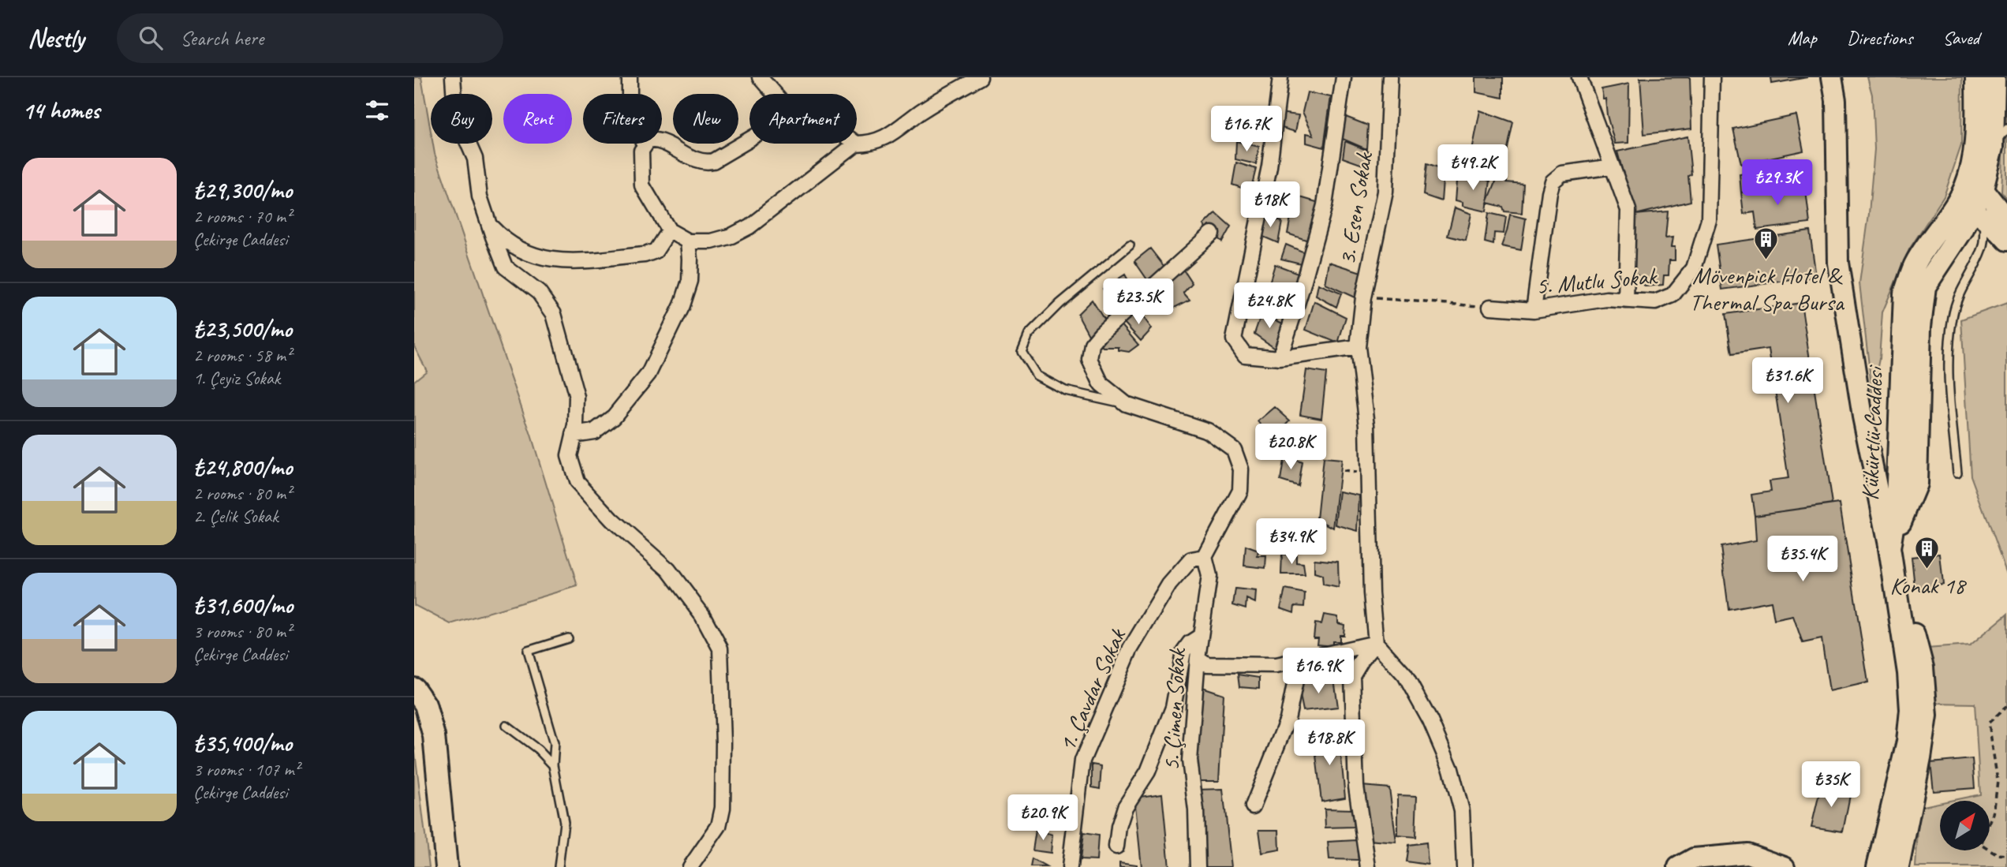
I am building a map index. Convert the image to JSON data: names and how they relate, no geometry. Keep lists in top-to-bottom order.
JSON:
{
  "streets": {
    "main road": ["Kükürtlü Caddesi"],
    "street": [
      "3. Esen Sokak",
      "5. Mutlu Sokak",
      "1. Çavdar Sokak",
      "5. Çimen Sokak"
    ]
  },
  "crossings": [
    ["1. Çavdar Sokak", "5. Çimen Sokak"]
  ],
  "places": {
    "building": ["Mövenpick Hotel & Thermal Spa Bursa", "Konak 18"]
  },
  "north": "top right",
  "page": {
    "header": "Nestly",
    "search": "Search here",
    "nav": ["Map", "Directions", "Saved"],
    "heading": "14 homes",
    "chip": [
      "Buy",
      "Rent",
      "Filters",
      "New",
      "Apartment"
    ],
    "price": [
      "₺16.7K",
      "₺49.2K",
      "₺29.3K",
      "₺18K",
      "₺23.5K",
      "₺24.8K",
      "₺31.6K",
      "₺20.8K",
      "₺34.9K",
      "₺35.4K",
      "₺16.9K",
      "₺18.8K",
      "₺35K",
      "₺20.9K"
    ],
    "list": [
      {
        "name": "₺29,300/mo",
        "note": "2 rooms · 70 m² · Çekirge Caddesi"
      },
      {
        "name": "₺23,500/mo",
        "note": "2 rooms · 58 m² · 1. Çeyiz Sokak"
      },
      {
        "name": "₺24,800/mo",
        "note": "2 rooms · 80 m² · 2. Çelik Sokak"
      },
      {
        "name": "₺31,600/mo",
        "note": "3 rooms · 80 m² · Çekirge Caddesi"
      },
      {
        "name": "₺35,400/mo",
        "note": "3 rooms · 107 m² · Çekirge Caddesi"
      }
    ]
  }
}
